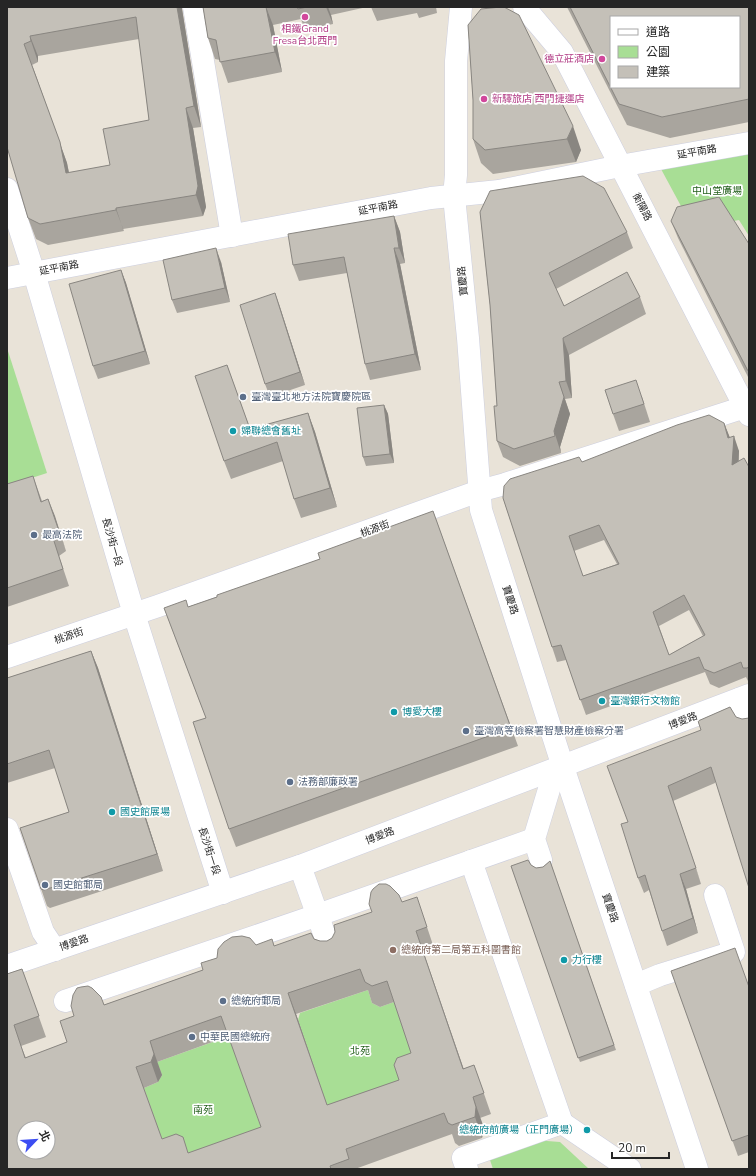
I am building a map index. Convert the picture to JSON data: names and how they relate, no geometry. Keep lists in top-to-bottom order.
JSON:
{
  "streets": {
    "street": [
      "延平南路",
      "衡陽路",
      "寶慶路",
      "桃源街",
      "長沙街一段",
      "博愛路"
    ]
  },
  "crossings": [
    ["延平南路", "衡陽路"],
    ["延平南路", "寶慶路"],
    ["延平南路", "長沙街一段"],
    ["衡陽路", "桃源街"],
    ["寶慶路", "桃源街"],
    ["寶慶路", "博愛路"],
    ["桃源街", "長沙街一段"],
    ["長沙街一段", "博愛路"]
  ],
  "parks": ["中山堂廣場", "北苑", "南苑"],
  "places": [
    "相鐵Grand Fresa台北西門",
    "德立莊酒店",
    "新驛旅店 西門捷運店",
    "臺灣臺北地方法院寶慶院區",
    "婦聯總會舊址",
    "最高法院",
    "臺灣銀行文物館",
    "博愛大樓",
    "臺灣高等檢察署智慧財產檢察分署",
    "法務部廉政署",
    "國史館展場",
    "國史館郵局",
    "總統府第二局第五科圖書館",
    "力行樓",
    "總統府郵局",
    "中華民國總統府",
    "總統府前廣場（正門廣場）"
  ],
  "legend": ["道路", "公園", "建築"],
  "scale_bar": "20 m",
  "north": "top right"
}
